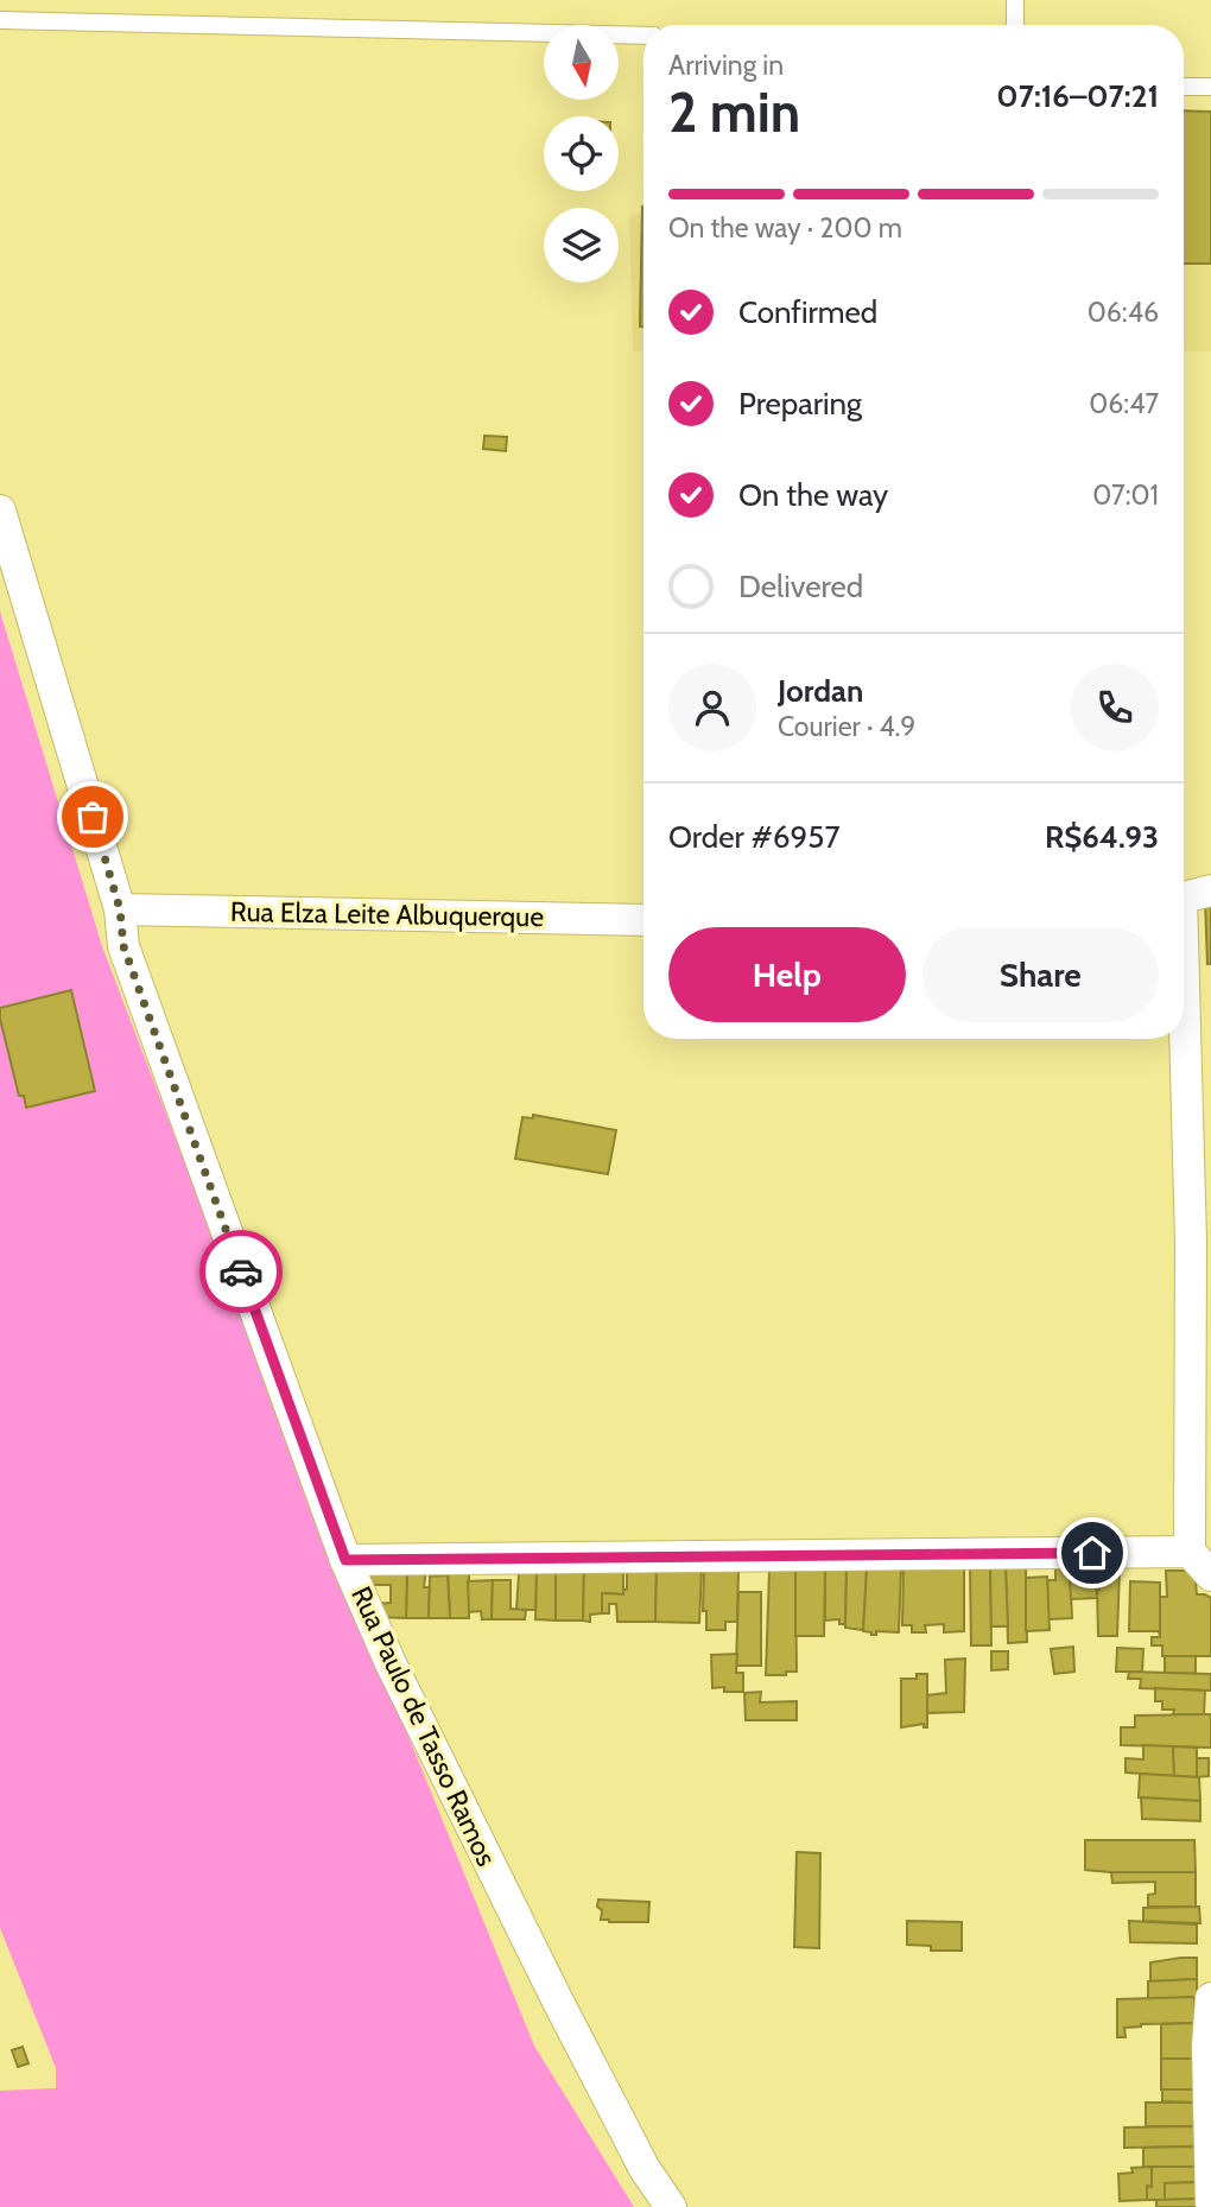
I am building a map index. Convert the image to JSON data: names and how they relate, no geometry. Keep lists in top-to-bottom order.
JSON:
{
  "streets": {
    "street": ["Rua Elza Leite Albuquerque", "Rua Paulo de Tasso Ramos"]
  },
  "crossings": [
    ["Rua Elza Leite Albuquerque", "Rua Paulo de Tasso Ramos"]
  ],
  "north": "bottom",
  "page": {
    "heading": ["2 min", "Arriving in", "07:16–07:21"],
    "panel": [
      "Jordan",
      "Courier · 4.9",
      "Order #6957",
      "R$64.93"
    ],
    "bar": "On the way · 200 m",
    "list": [
      ["Confirmed", "06:46"],
      ["Preparing", "06:47"],
      ["On the way", "07:01"],
      "Delivered"
    ],
    "buttons": ["Help", "Share"]
  }
}
